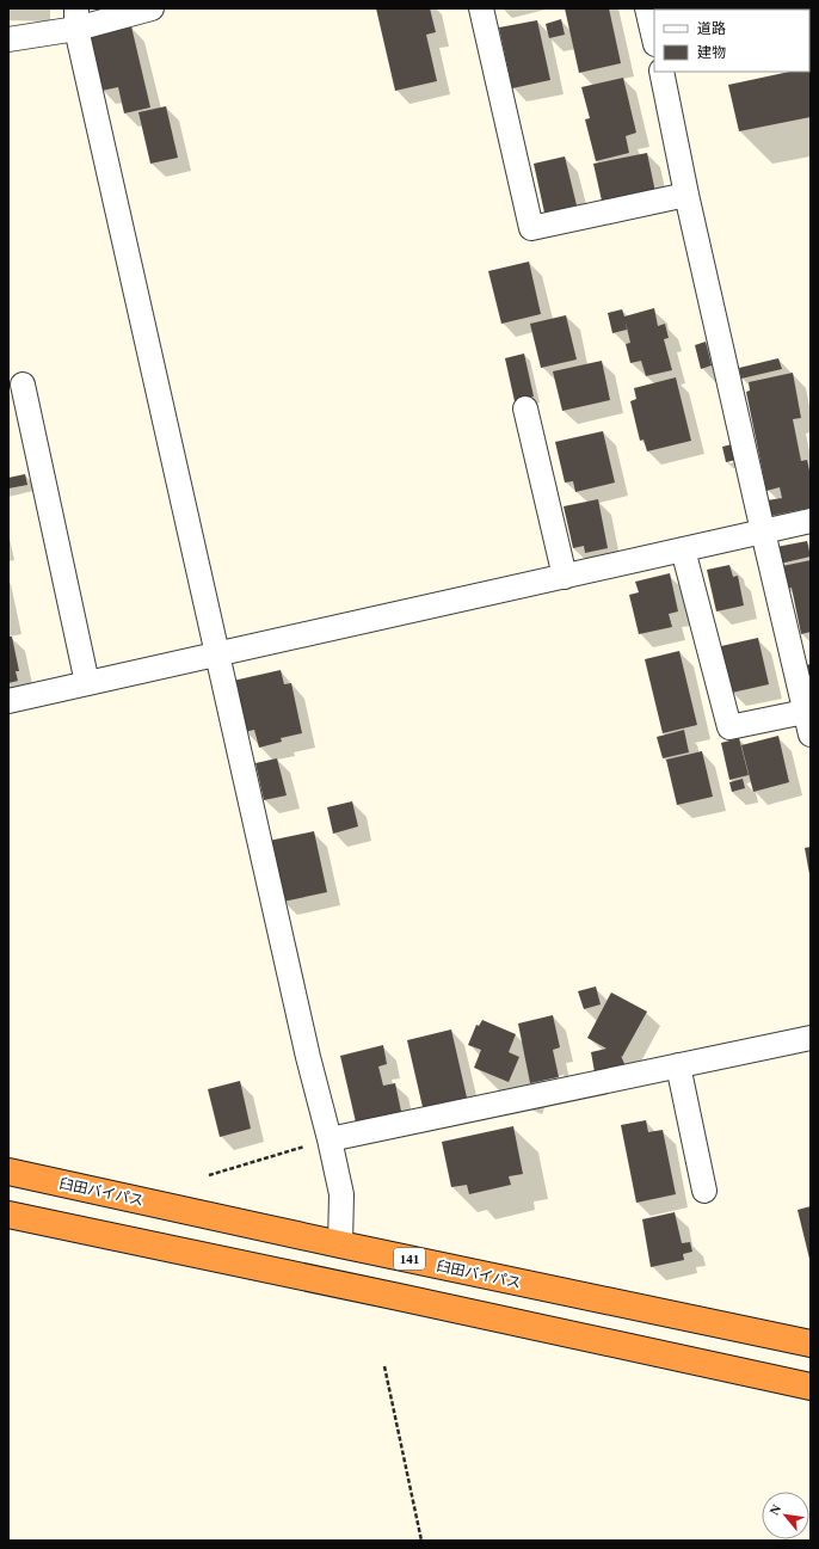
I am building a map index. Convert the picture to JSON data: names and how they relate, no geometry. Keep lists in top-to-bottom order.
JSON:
{
  "streets": {
    "highway": ["臼田バイパス", "141"]
  },
  "legend": ["道路", "建物"],
  "north": "top left"
}
